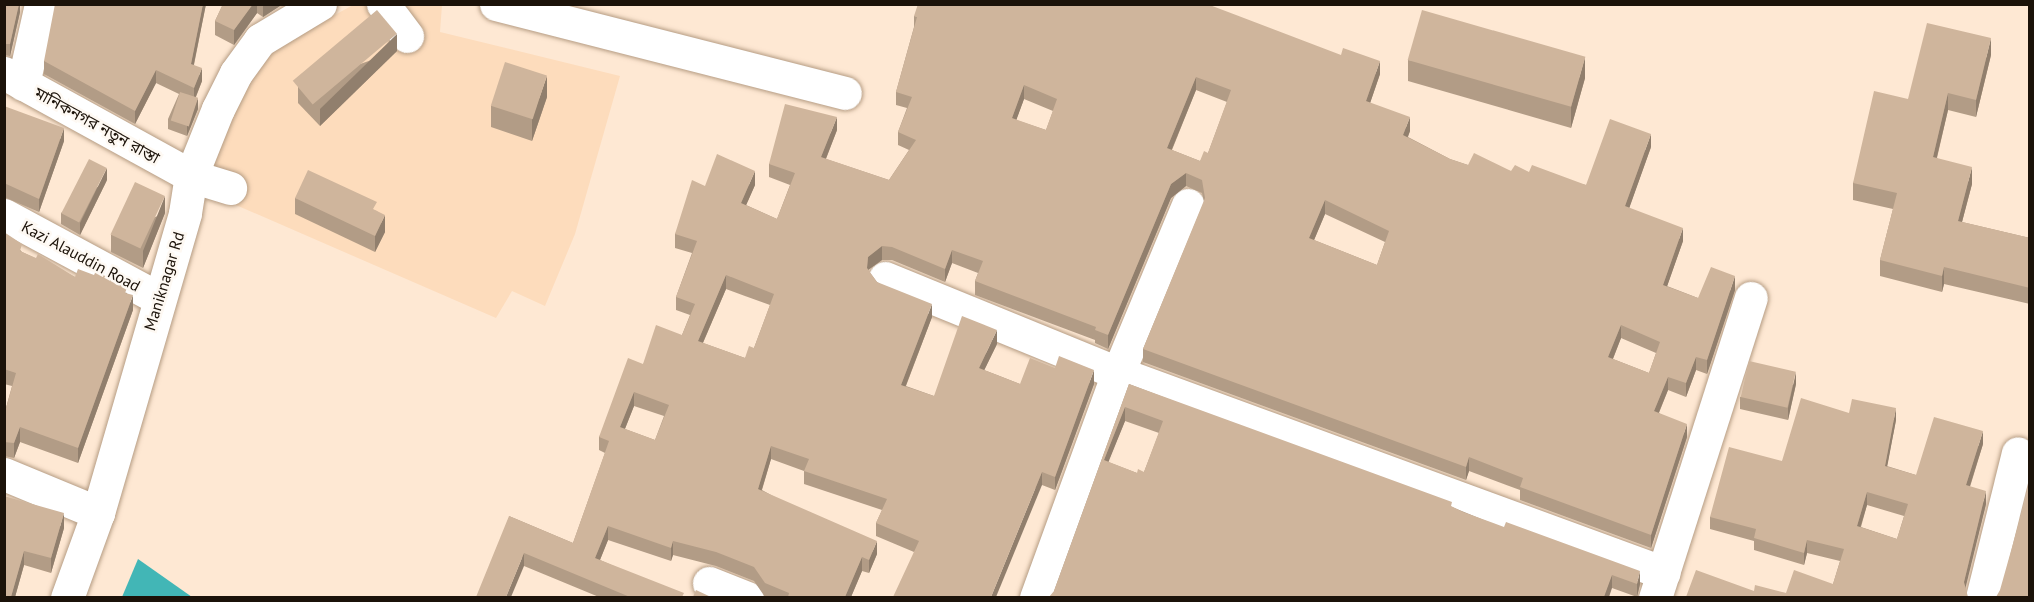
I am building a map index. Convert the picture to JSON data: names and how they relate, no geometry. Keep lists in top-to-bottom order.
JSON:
{
  "streets": {
    "street": ["মানিকনগর নতুন রাস্তা", "Kazi Alauddin Road", "Maniknagar Rd"]
  },
  "crossings": [
    ["মানিকনগর নতুন রাস্তা", "Maniknagar Rd"],
    ["Kazi Alauddin Road", "Maniknagar Rd"]
  ]
}
